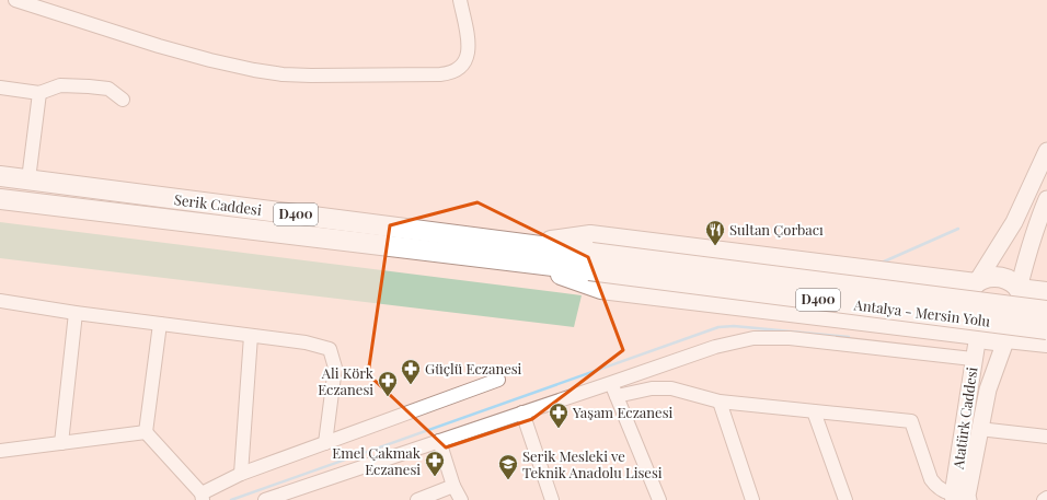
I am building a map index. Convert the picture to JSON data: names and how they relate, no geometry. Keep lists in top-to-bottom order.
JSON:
{
  "streets": {
    "highway": ["Serik Caddesi", "D400", "Antalya - Mersin Yolu"],
    "main road": ["Atatürk Caddesi"]
  },
  "crossings": [
    ["Serik Caddesi", "Antalya - Mersin Yolu"]
  ],
  "places": {
    "restaurant": ["Sultan Çorbacı"],
    "pharmacy": [
      "Güçlü Eczanesi",
      "Ali Körk Eczanesi",
      "Yaşam Eczanesi",
      "Emel Çakmak Eczanesi"
    ],
    "school or university": ["Serik Mesleki ve Teknik Anadolu Lisesi"]
  }
}
